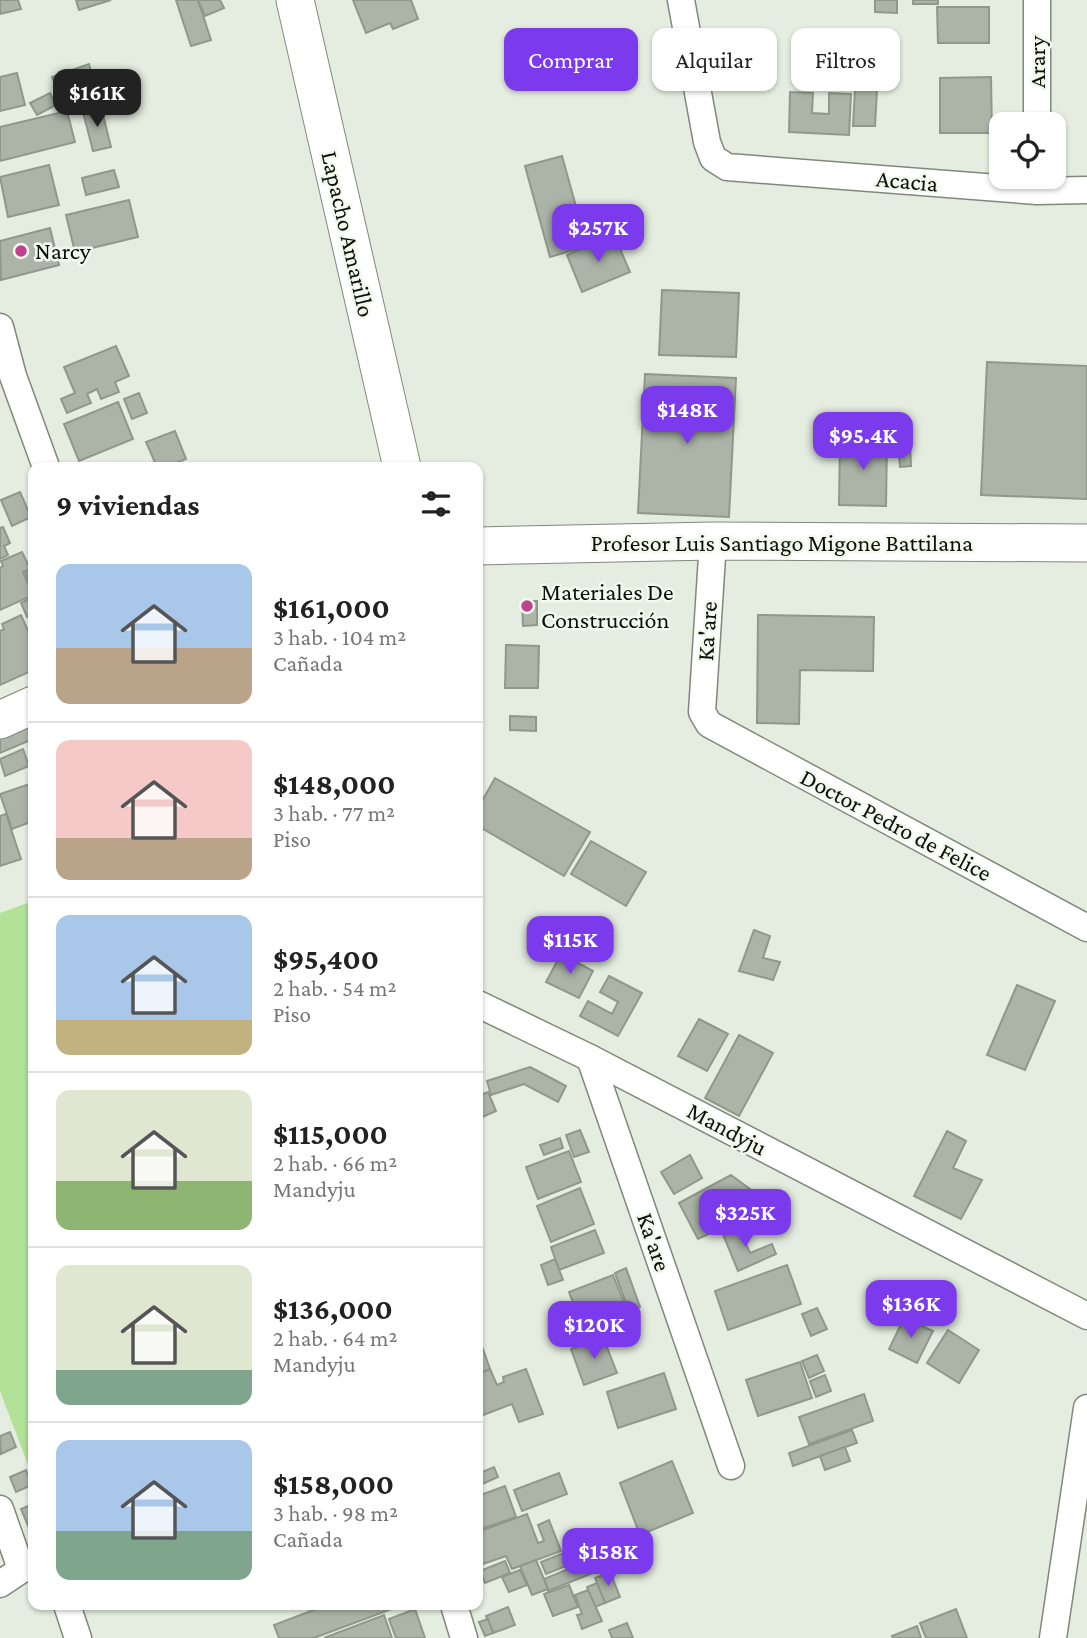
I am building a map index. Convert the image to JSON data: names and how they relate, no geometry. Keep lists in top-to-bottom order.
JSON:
{
  "streets": {
    "main road": ["Lapacho Amarillo", "Profesor Luis Santiago Migone Battilana"],
    "street": [
      "Arary",
      "Acacia",
      "Ka'are",
      "Doctor Pedro de Felice",
      "Mandyju"
    ]
  },
  "crossings": [
    ["Profesor Luis Santiago Migone Battilana", "Ka'are"],
    ["Ka'are", "Doctor Pedro de Felice"],
    ["Ka'are", "Mandyju"]
  ],
  "places": ["Narcy", "Materiales De Construcción"],
  "page": {
    "chip": ["Comprar", "Alquilar", "Filtros"],
    "price": [
      "$161K",
      "$257K",
      "$148K",
      "$95.4K",
      "$115K",
      "$325K",
      "$136K",
      "$120K",
      "$158K"
    ],
    "heading": "9 viviendas",
    "list": [
      {
        "name": "$161,000",
        "note": "3 hab. · 104 m² · Cañada"
      },
      {
        "name": "$148,000",
        "note": "3 hab. · 77 m² · Piso"
      },
      {
        "name": "$95,400",
        "note": "2 hab. · 54 m² · Piso"
      },
      {
        "name": "$115,000",
        "note": "2 hab. · 66 m² · Mandyju"
      },
      {
        "name": "$136,000",
        "note": "2 hab. · 64 m² · Mandyju"
      },
      {
        "name": "$158,000",
        "note": "3 hab. · 98 m² · Cañada"
      }
    ]
  }
}
